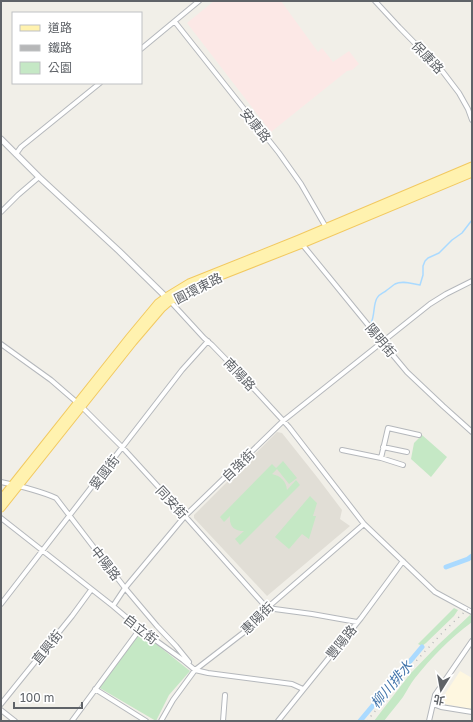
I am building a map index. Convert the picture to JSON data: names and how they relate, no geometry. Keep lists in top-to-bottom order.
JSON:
{
  "streets": {
    "main road": ["圓環東路"],
    "street": [
      "保康路",
      "安康路",
      "陽明街",
      "南陽路",
      "自強街",
      "愛國街",
      "同安街",
      "中陽路",
      "惠陽街",
      "自立街",
      "豐陽路",
      "直興街"
    ]
  },
  "crossings": [
    ["安康路", "圓環東路"],
    ["圓環東路", "陽明街"],
    ["圓環東路", "南陽路"],
    ["圓環東路", "同安街"],
    ["圓環東路", "中陽路"],
    ["陽明街", "自強街"],
    ["南陽路", "自強街"],
    ["南陽路", "愛國街"],
    ["南陽路", "惠陽街"],
    ["南陽路", "豐陽路"],
    ["自強街", "同安街"],
    ["自強街", "中陽路"],
    ["自強街", "自立街"],
    ["愛國街", "同安街"],
    ["愛國街", "中陽路"],
    ["愛國街", "自立街"],
    ["同安街", "惠陽街"],
    ["中陽路", "惠陽街"],
    ["中陽路", "自立街"],
    ["惠陽街", "自立街"],
    ["自立街", "豐陽路"],
    ["自立街", "直興街"]
  ],
  "water": ["柳川排水"],
  "legend": ["道路", "鐵路", "公園"],
  "scale_bar": "100 m",
  "north": "bottom"
}
